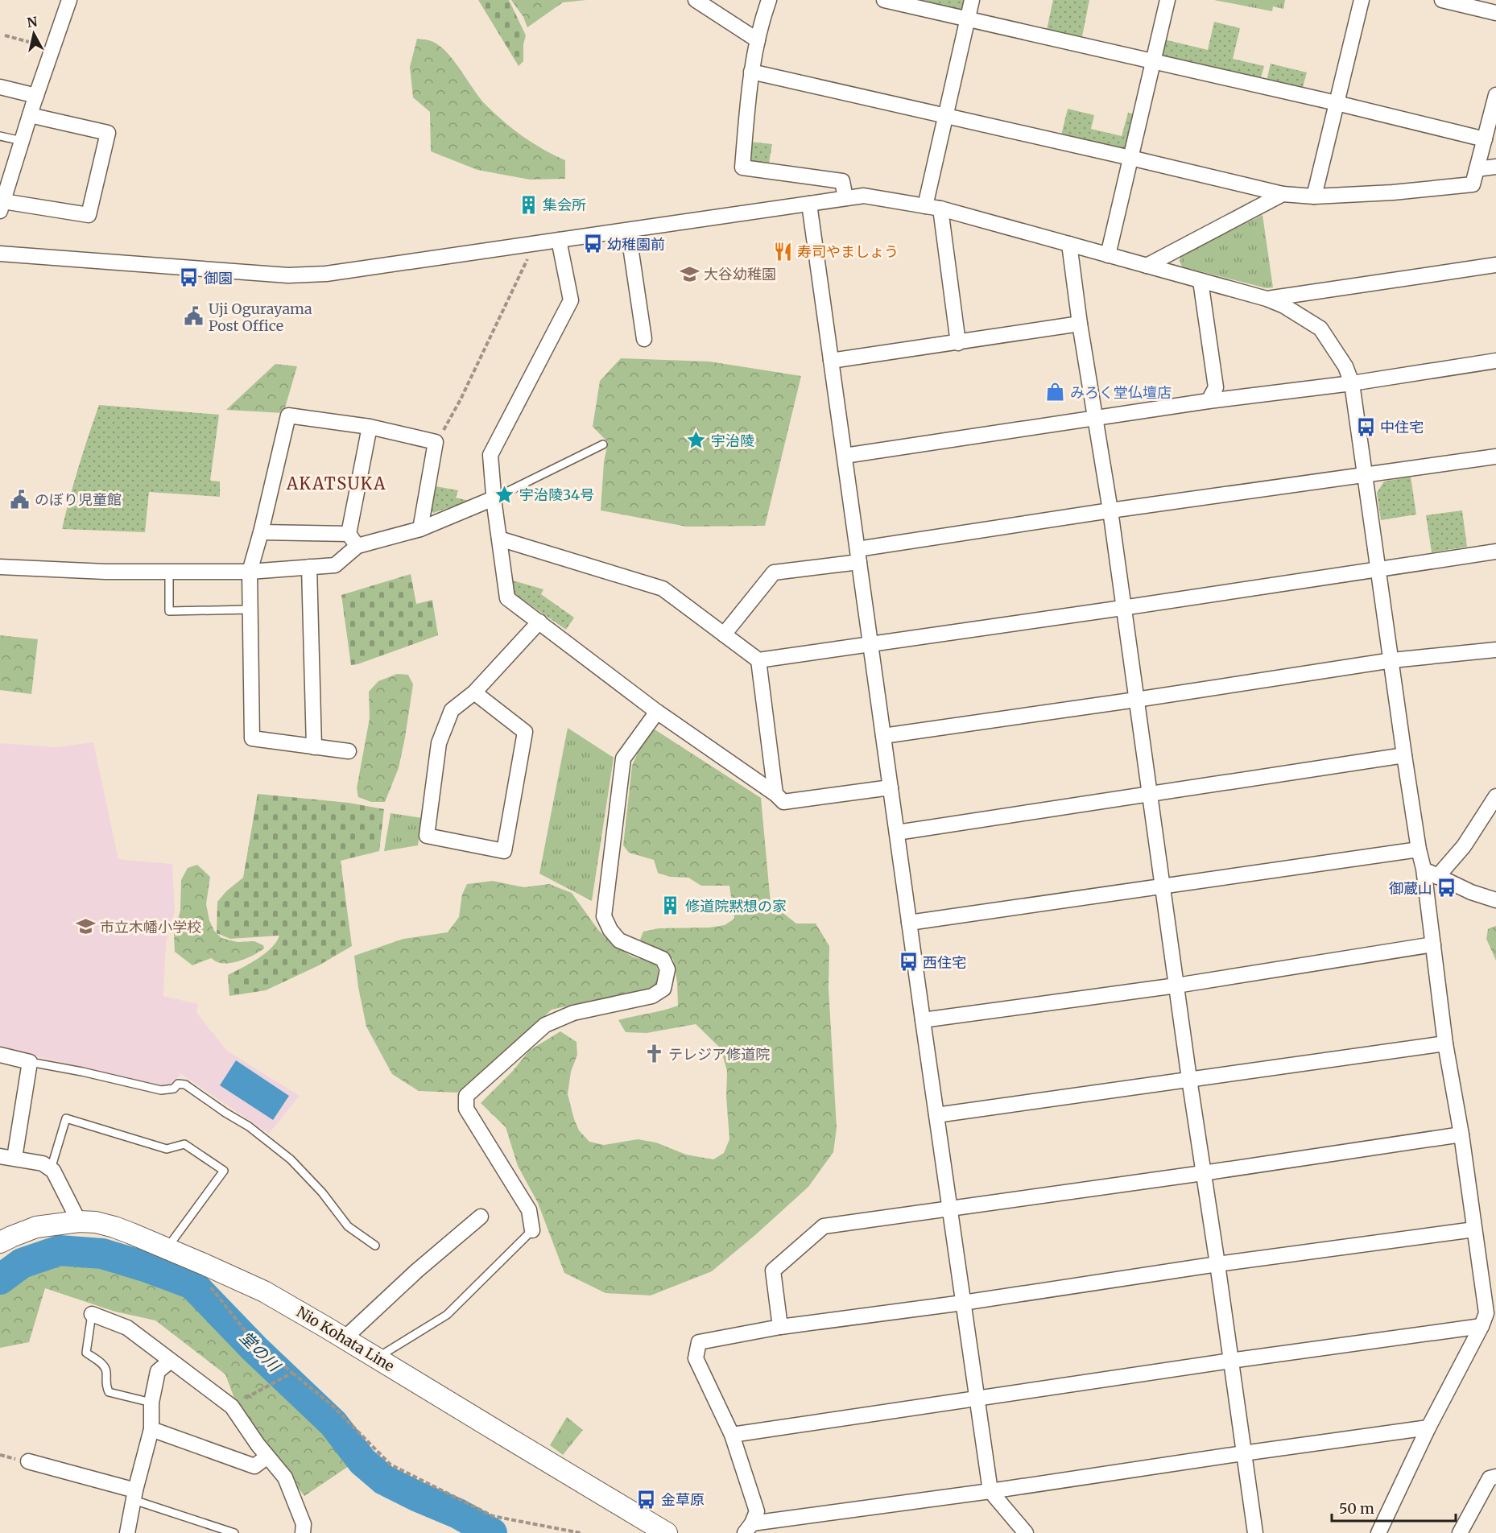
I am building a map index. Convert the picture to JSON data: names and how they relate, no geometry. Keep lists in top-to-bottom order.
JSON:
{
  "streets": {
    "main road": ["Nio Kohata Line"]
  },
  "districts": ["AKATSUKA"],
  "water": ["堂の川"],
  "places": {
    "building": ["集会所", "修道院黙想の家"],
    "bus stop": [
      "幼稚園前",
      "御園",
      "中住宅",
      "御蔵山",
      "西住宅",
      "金草原"
    ],
    "restaurant": ["寿司やましょう"],
    "school or university": ["大谷幼稚園", "市立木幡小学校"],
    "public building": ["Uji Ogurayama Post Office", "のぼり児童館"],
    "shop": ["みろく堂仏壇店"],
    "place": ["宇治陵", "宇治陵34号"],
    "church": ["テレジア修道院"]
  },
  "scale_bar": "50 m",
  "north": "top"
}
